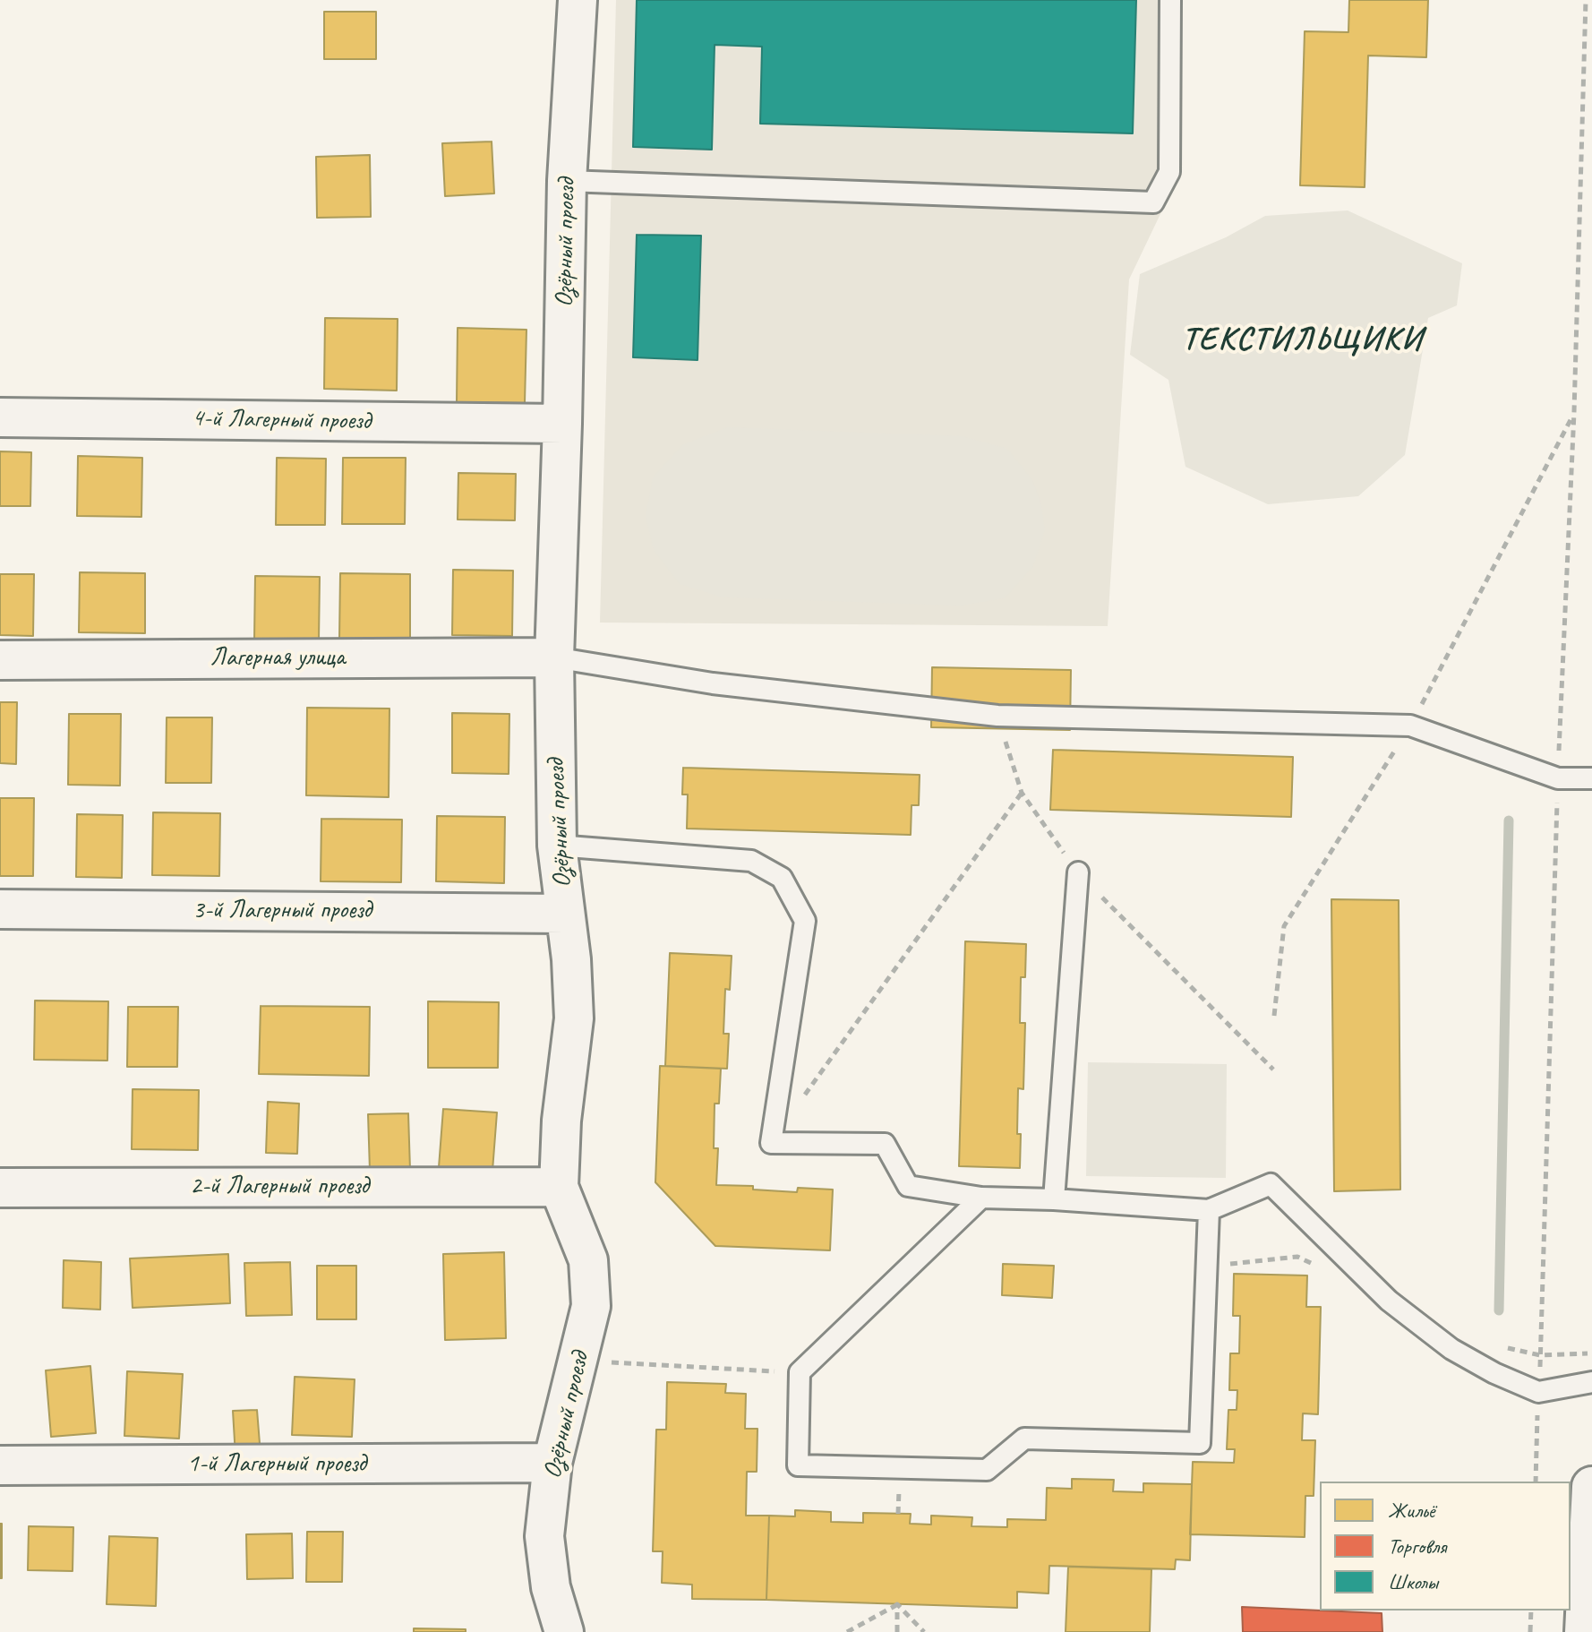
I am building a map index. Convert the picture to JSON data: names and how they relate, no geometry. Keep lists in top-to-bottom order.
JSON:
{
  "streets": {
    "street": [
      "Озёрный проезд",
      "4-й Лагерный проезд",
      "Лагерная улица",
      "3-й Лагерный проезд",
      "2-й Лагерный проезд",
      "1-й Лагерный проезд"
    ]
  },
  "crossings": [
    ["Озёрный проезд", "4-й Лагерный проезд"],
    ["Озёрный проезд", "Лагерная улица"],
    ["Озёрный проезд", "3-й Лагерный проезд"],
    ["Озёрный проезд", "2-й Лагерный проезд"],
    ["Озёрный проезд", "1-й Лагерный проезд"]
  ],
  "districts": ["ТЕКСТИЛЬЩИКИ"],
  "legend": ["Жильё", "Торговля", "Школы"]
}
